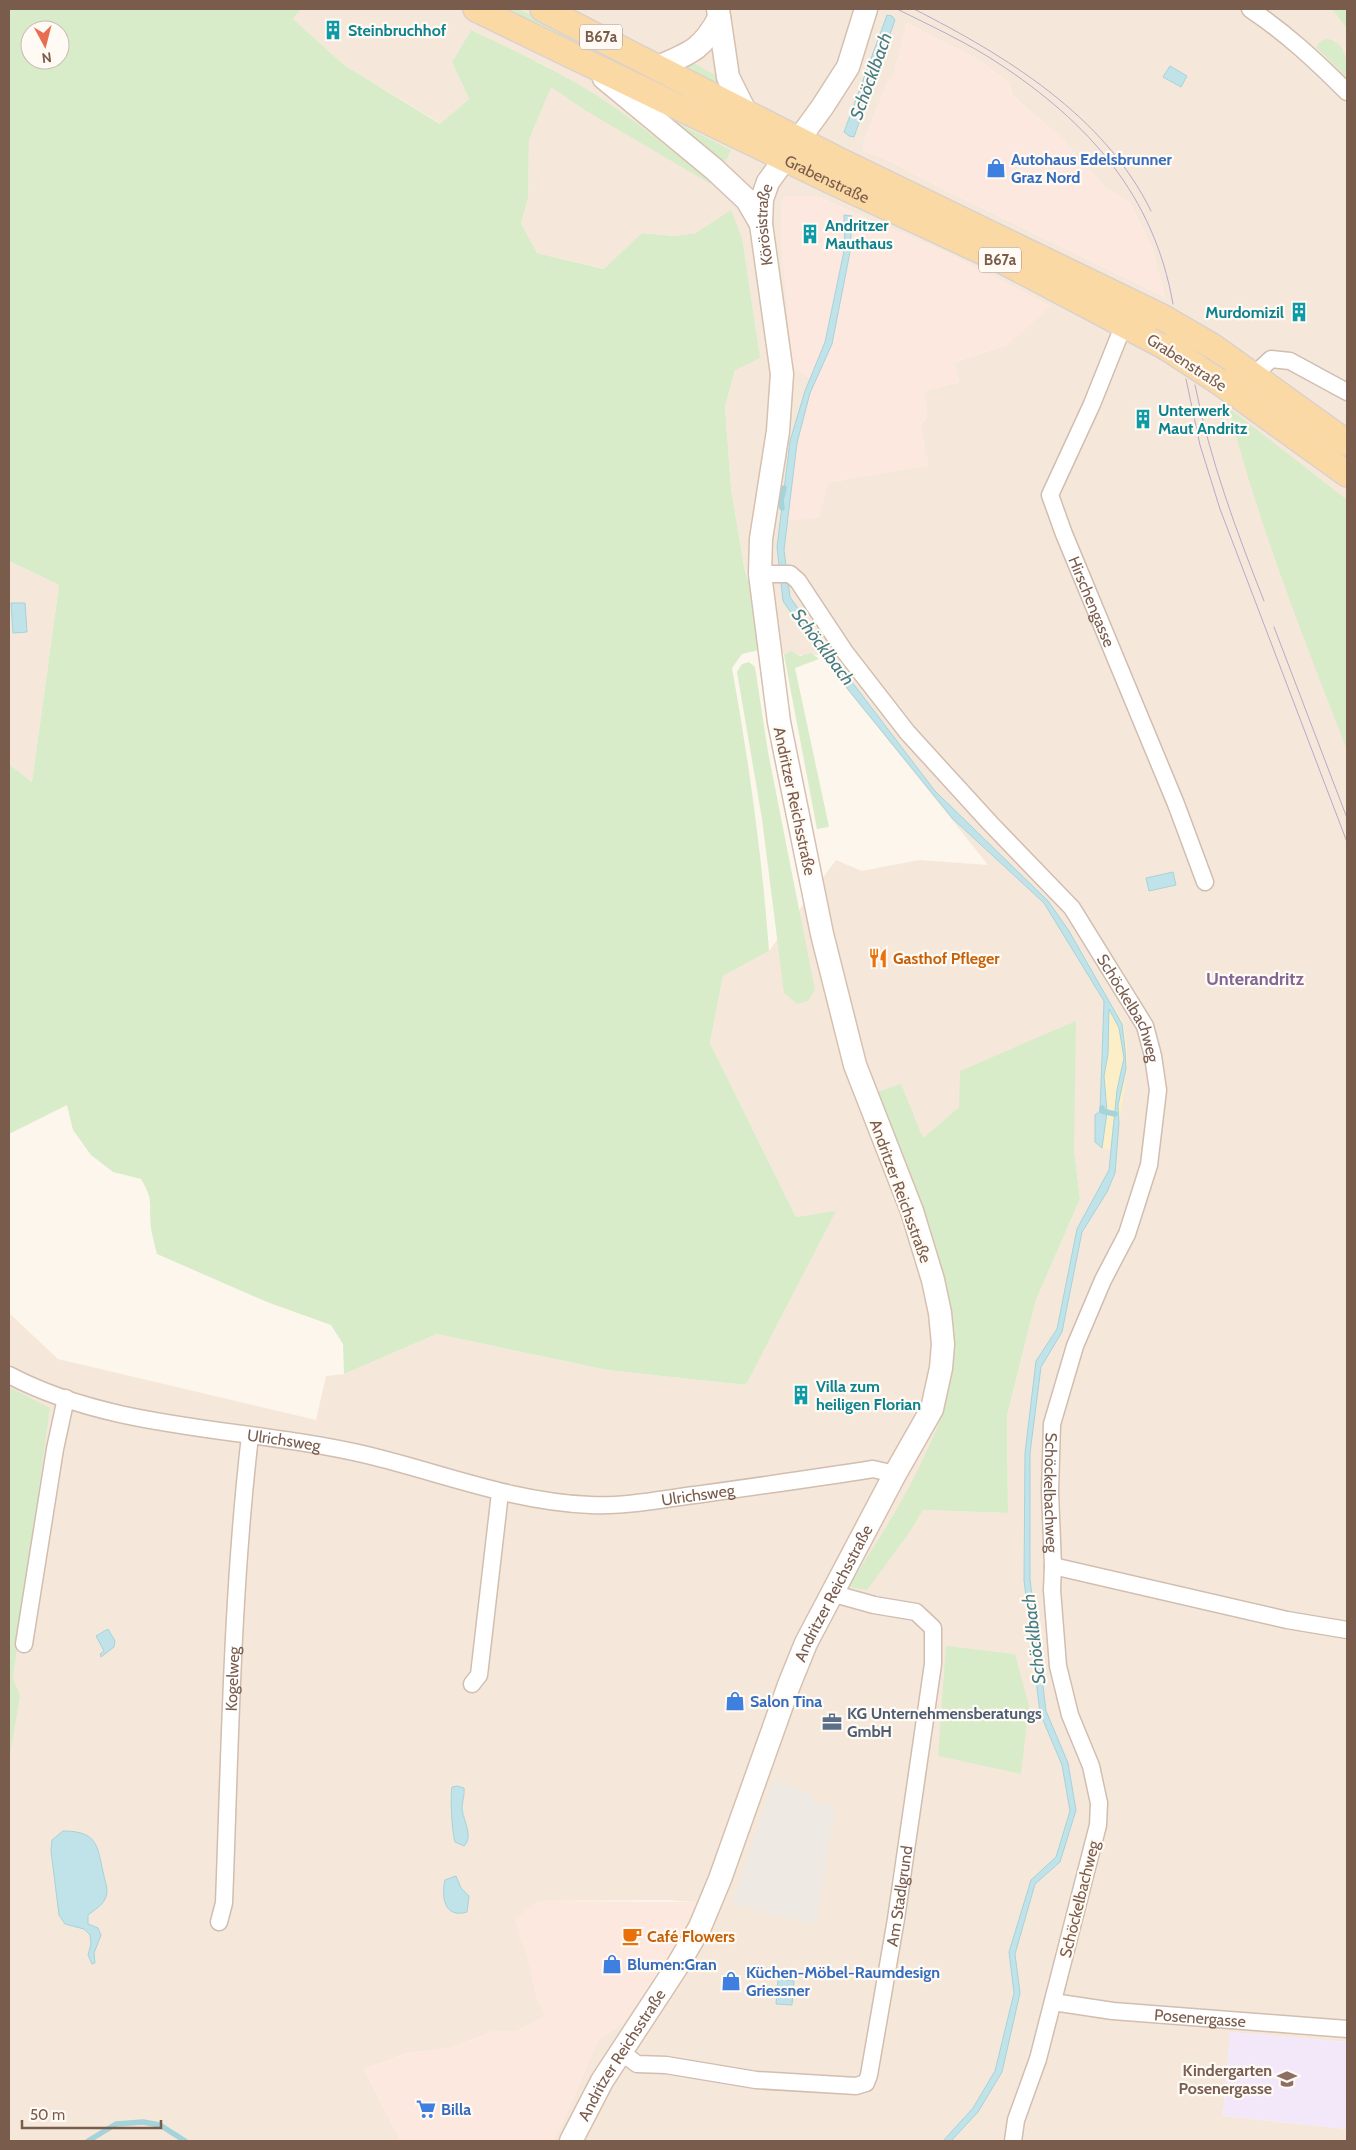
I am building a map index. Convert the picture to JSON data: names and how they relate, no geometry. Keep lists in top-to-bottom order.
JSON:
{
  "streets": {
    "main road": [
      "B67a",
      "Grabenstraße",
      "Körösistraße",
      "Andritzer Reichsstraße"
    ],
    "street": [
      "Hirschengasse",
      "Schöckelbachweg",
      "Ulrichsweg",
      "Kogelweg",
      "Am Stadlgrund",
      "Posenergasse"
    ]
  },
  "crossings": [
    ["Grabenstraße", "Körösistraße"],
    ["Grabenstraße", "Hirschengasse"],
    ["Körösistraße", "Andritzer Reichsstraße"],
    ["Andritzer Reichsstraße", "Schöckelbachweg"],
    ["Andritzer Reichsstraße", "Ulrichsweg"],
    ["Andritzer Reichsstraße", "Am Stadlgrund"],
    ["Schöckelbachweg", "Posenergasse"],
    ["Ulrichsweg", "Kogelweg"]
  ],
  "districts": ["Unterandritz"],
  "water": ["Schöcklbach"],
  "places": {
    "building": [
      "Steinbruchhof",
      "Andritzer Mauthaus",
      "Murdomizil",
      "Unterwerk Maut Andritz",
      "Villa zum heiligen Florian"
    ],
    "shop": [
      "Autohaus Edelsbrunner Graz Nord",
      "Salon Tina",
      "Blumen:Gran",
      "Küchen-Möbel-Raumdesign Griessner"
    ],
    "restaurant": ["Gasthof Pfleger"],
    "office": ["KG Unternehmensberatungs GmbH"],
    "cafe": ["Café Flowers"],
    "school or university": ["Kindergarten Posenergasse"],
    "supermarket": ["Billa"]
  },
  "scale_bar": "50 m",
  "north": "bottom"
}
